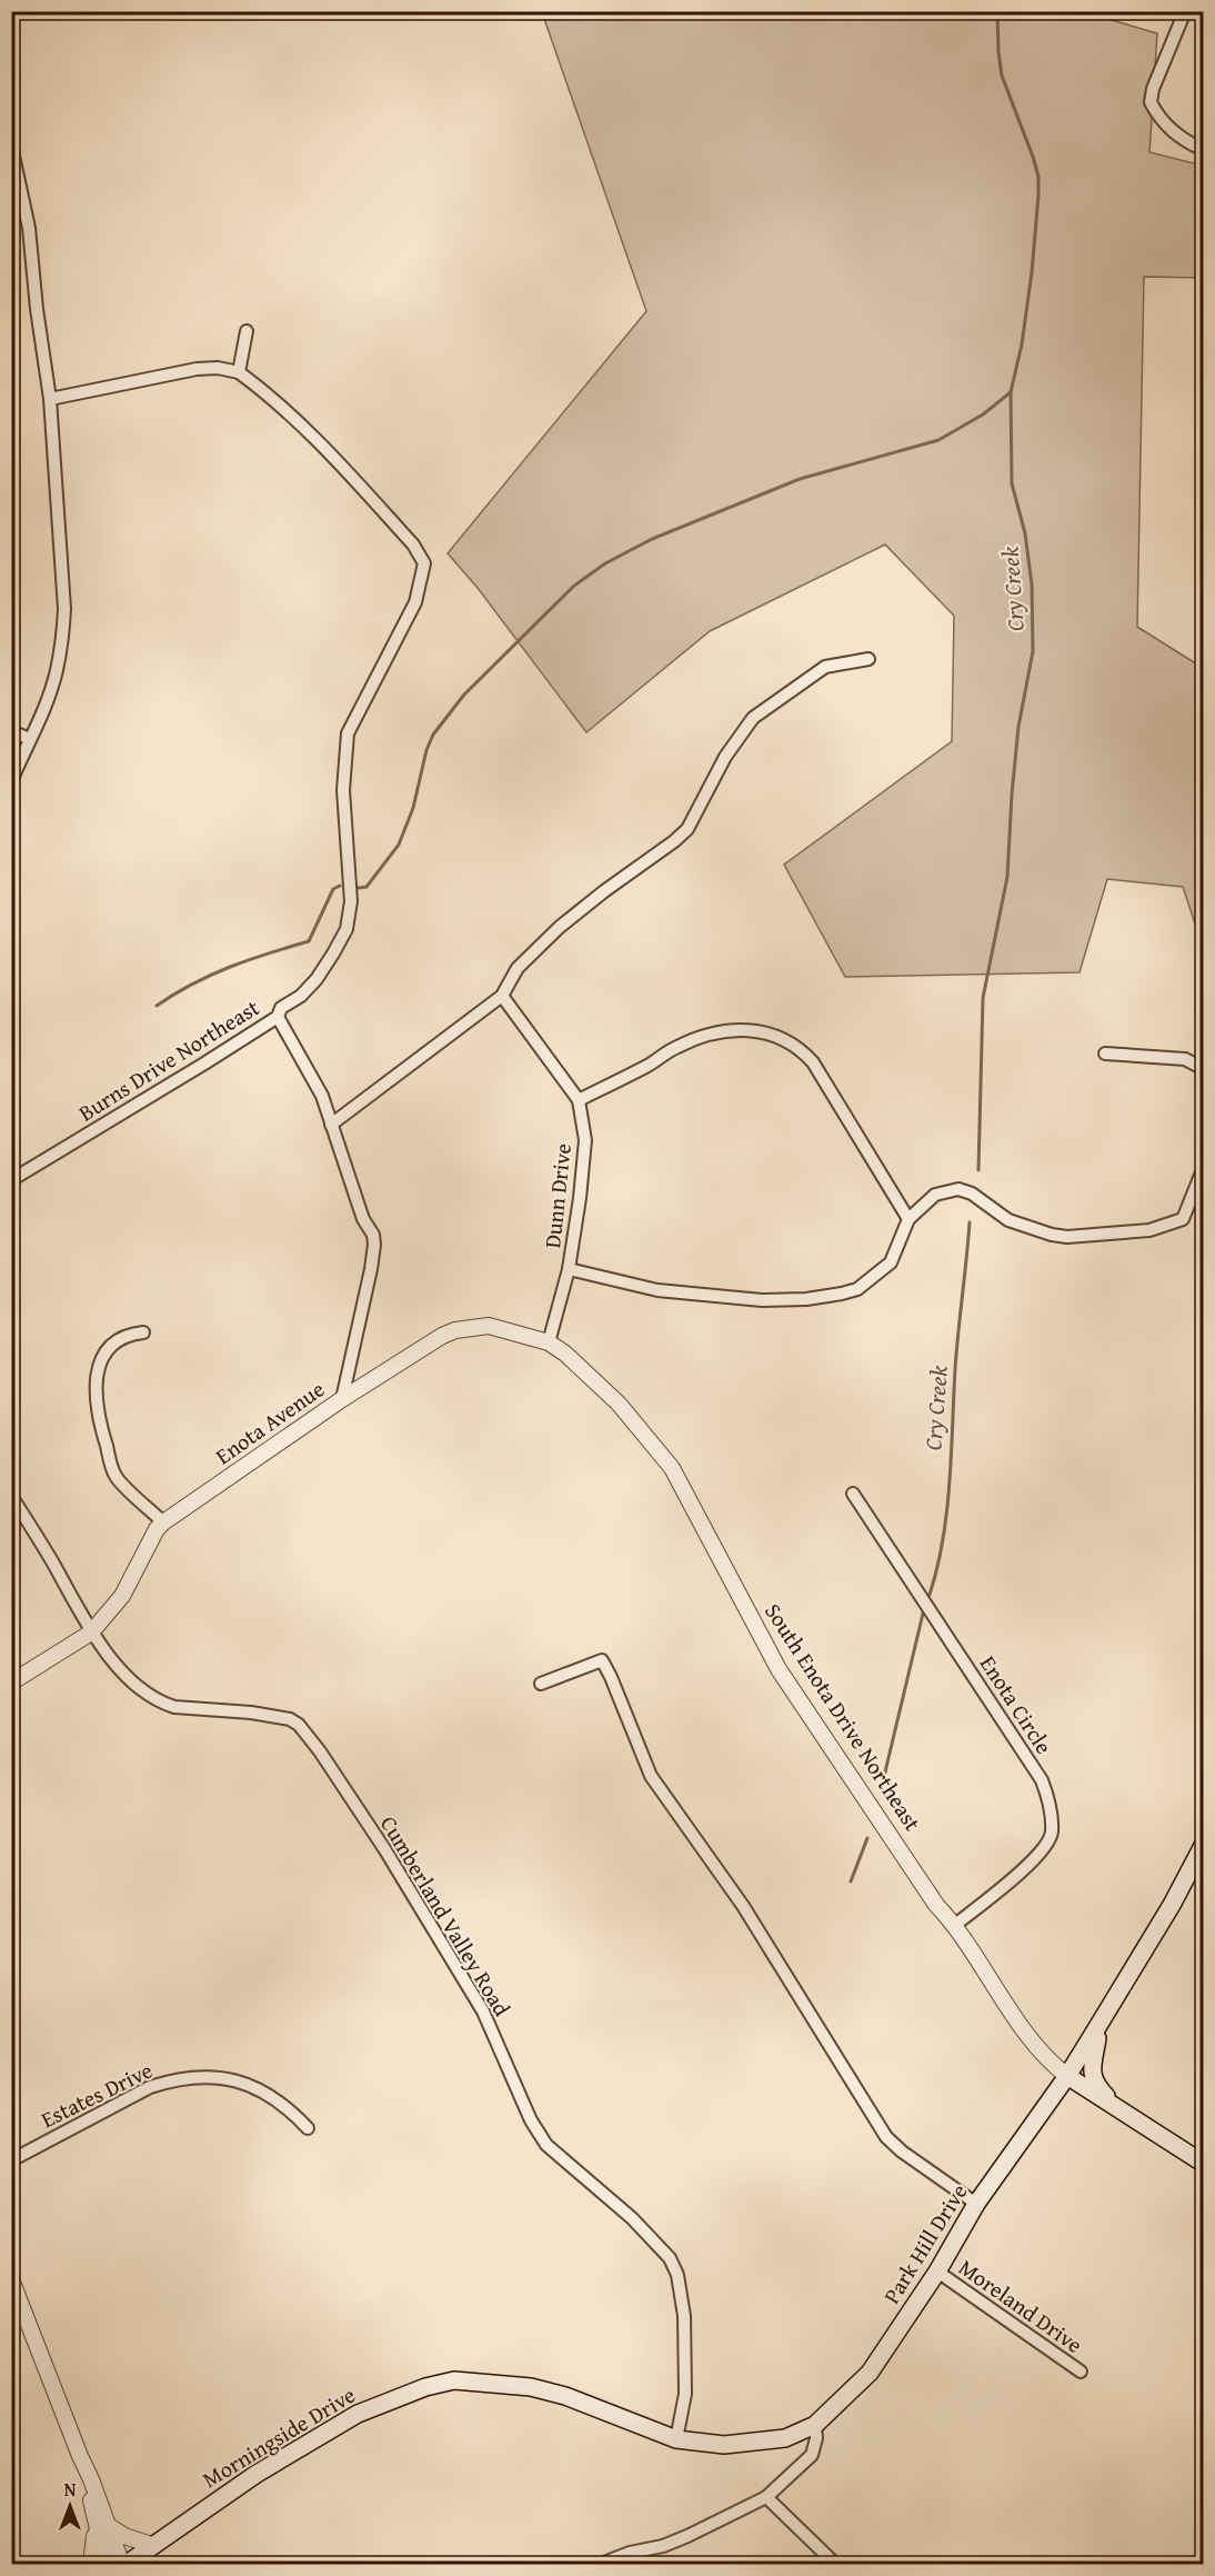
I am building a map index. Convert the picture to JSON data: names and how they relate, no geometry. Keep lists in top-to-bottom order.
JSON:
{
  "streets": {
    "main road": ["South Enota Drive Northeast", "Park Hill Drive", "Morningside Drive"],
    "street": [
      "Burns Drive Northeast",
      "Dunn Drive",
      "Enota Avenue",
      "Enota Circle",
      "Cumberland Valley Road",
      "Estates Drive",
      "Moreland Drive"
    ]
  },
  "crossings": [
    ["Burns Drive Northeast", "Enota Avenue"],
    ["Dunn Drive", "South Enota Drive Northeast"],
    ["Enota Avenue", "South Enota Drive Northeast"],
    ["Enota Avenue", "Cumberland Valley Road"],
    ["Enota Circle", "South Enota Drive Northeast"],
    ["South Enota Drive Northeast", "Park Hill Drive"],
    ["Cumberland Valley Road", "Morningside Drive"],
    ["Park Hill Drive", "Moreland Drive"],
    ["Park Hill Drive", "Morningside Drive"]
  ],
  "water": ["Cry Creek"],
  "north": "top"
}
